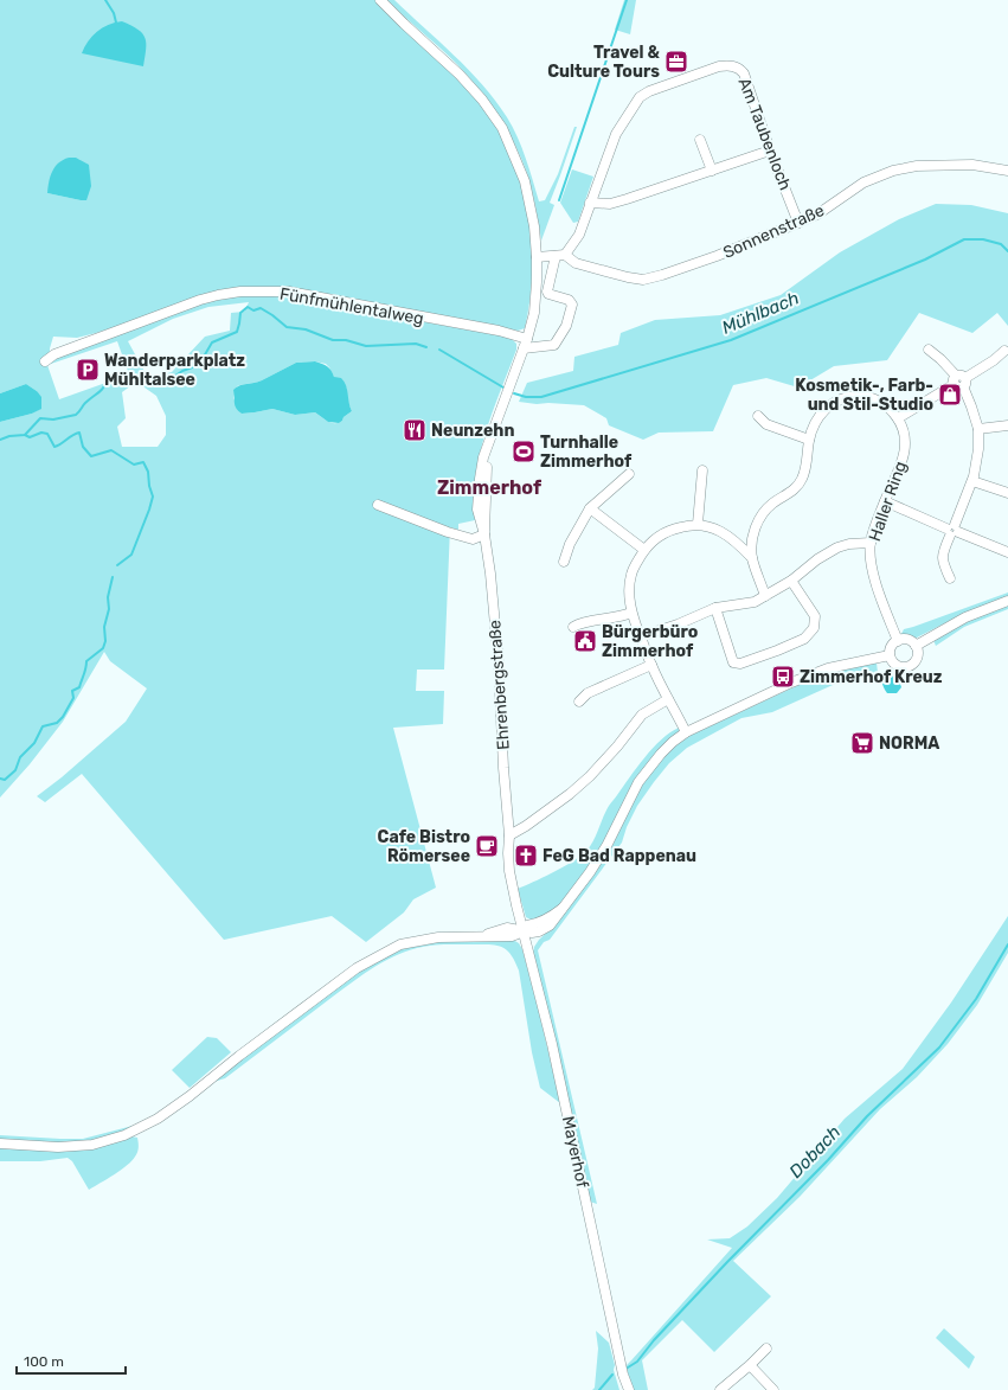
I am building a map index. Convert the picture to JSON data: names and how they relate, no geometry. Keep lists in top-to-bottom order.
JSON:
{
  "streets": {
    "street": [
      "Am Taubenloch",
      "Sonnenstraße",
      "Fünfmühlentalweg",
      "Haller Ring",
      "Ehrenbergstraße",
      "Mayerhof"
    ]
  },
  "crossings": [
    ["Am Taubenloch", "Sonnenstraße"],
    ["Fünfmühlentalweg", "Ehrenbergstraße"],
    ["Ehrenbergstraße", "Mayerhof"]
  ],
  "districts": ["Zimmerhof"],
  "water": ["Mühlbach", "Dobach"],
  "places": {
    "office": ["Travel & Culture Tours"],
    "parking": ["Wanderparkplatz Mühltalsee"],
    "shop": ["Kosmetik-, Farb- und Stil-Studio"],
    "restaurant": ["Neunzehn"],
    "sports": ["Turnhalle Zimmerhof"],
    "public building": ["Bürgerbüro Zimmerhof"],
    "bus stop": ["Zimmerhof Kreuz"],
    "supermarket": ["NORMA"],
    "cafe": ["Cafe Bistro Römersee"],
    "church": ["FeG Bad Rappenau"]
  },
  "scale_bar": "100 m"
}
